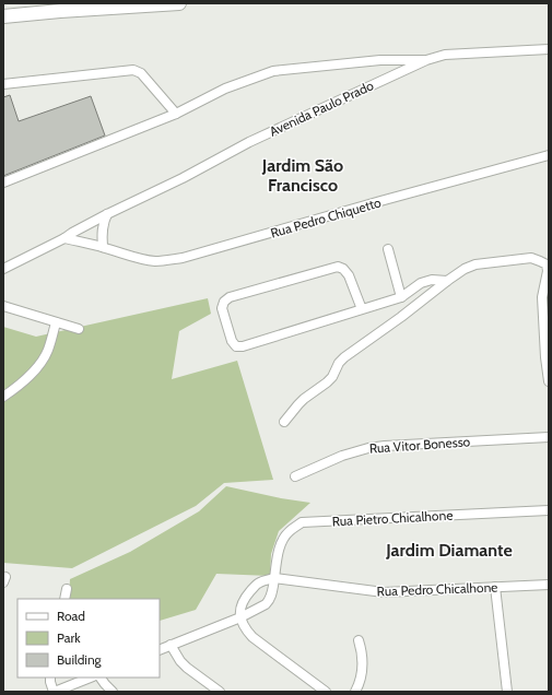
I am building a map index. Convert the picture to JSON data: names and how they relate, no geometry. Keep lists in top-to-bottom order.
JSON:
{
  "streets": {
    "street": [
      "Avenida Paulo Prado",
      "Rua Pedro Chiquetto",
      "Rua Vitor Bonesso",
      "Rua Pietro Chicalhone",
      "Rua Pedro Chicalhone"
    ]
  },
  "crossings": [
    ["Avenida Paulo Prado", "Rua Pedro Chiquetto"],
    ["Rua Pietro Chicalhone", "Rua Pedro Chicalhone"]
  ],
  "districts": ["Jardim São Francisco", "Jardim Diamante"],
  "legend": ["Road", "Park", "Building"]
}
